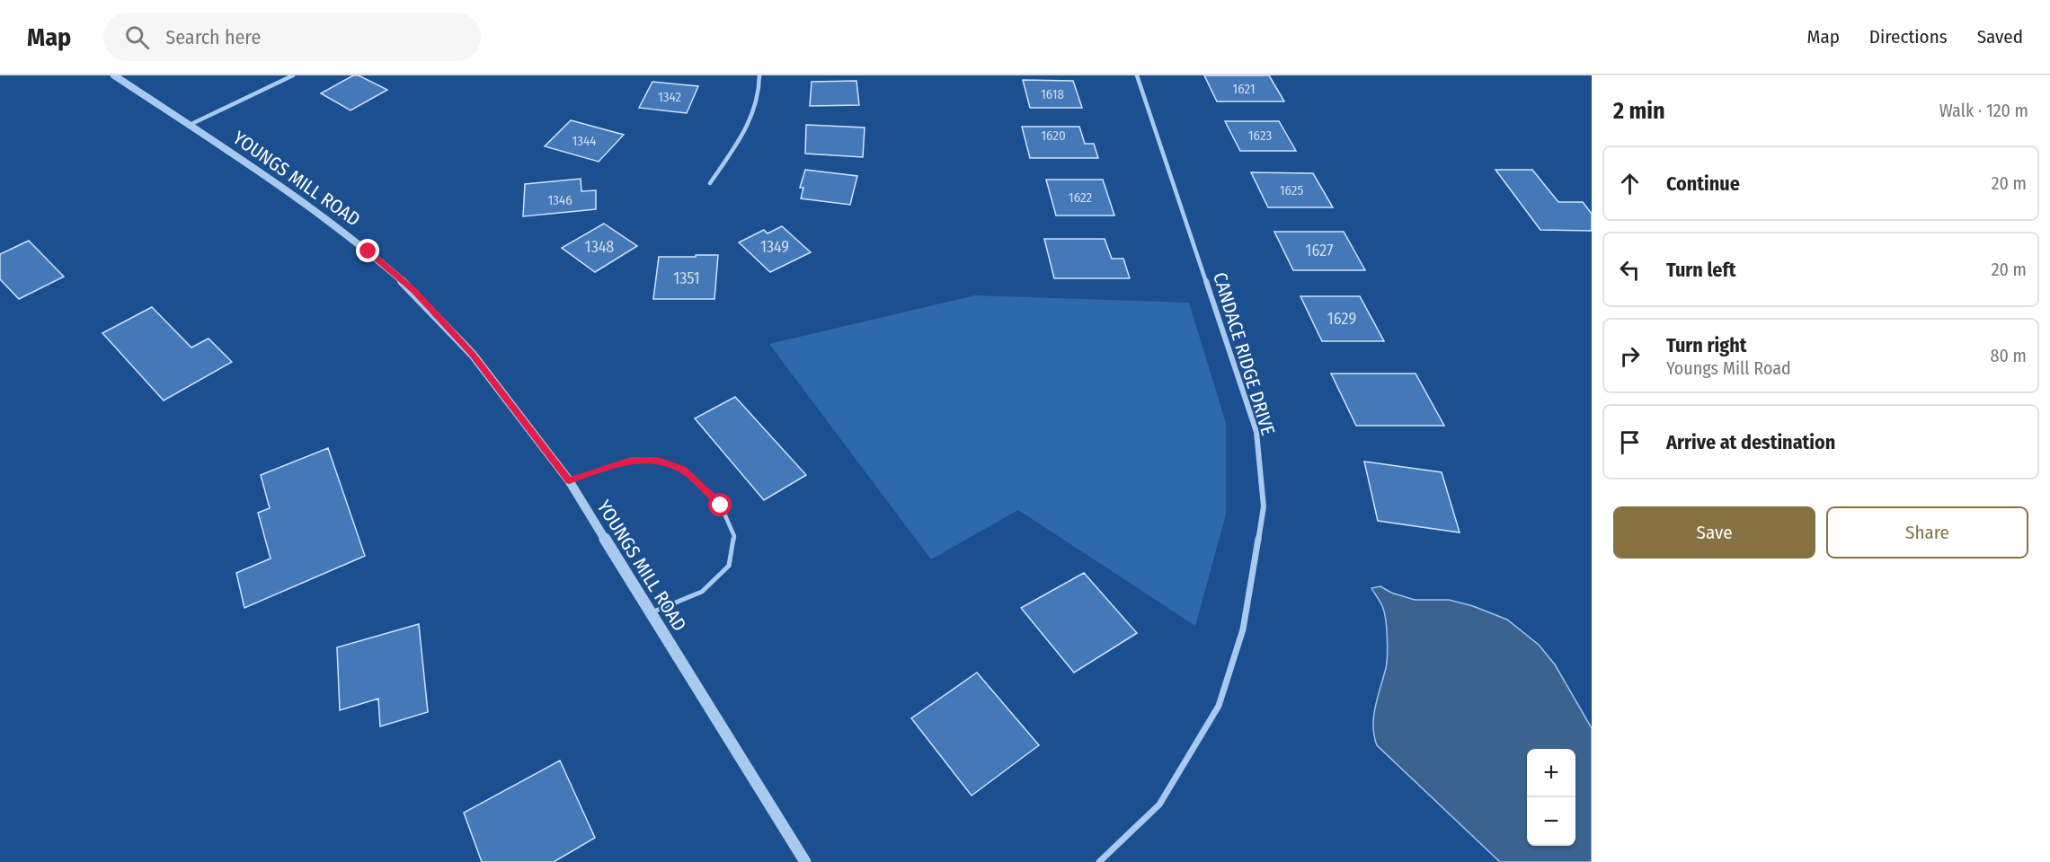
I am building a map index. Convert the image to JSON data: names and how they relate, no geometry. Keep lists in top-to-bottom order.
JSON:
{
  "streets": {
    "street": ["YOUNGS MILL ROAD", "CANDACE RIDGE DRIVE"]
  },
  "house_numbers": [
    "1621",
    "1618",
    "1342",
    "1620",
    "1623",
    "1344",
    "1625",
    "1622",
    "1346",
    "1348",
    "1349",
    "1627",
    "1351",
    "1629"
  ],
  "page": {
    "header": "Map",
    "search": "Search here",
    "nav": ["Map", "Directions", "Saved"],
    "heading": ["2 min", "Walk · 120 m"],
    "list": [
      ["Continue", "20 m"],
      ["Turn left", "20 m"],
      ["Turn right", "Youngs Mill Road", "80 m"],
      "Arrive at destination"
    ],
    "buttons": ["Save", "Share"],
    "map_buttons": ["+", "−"]
  }
}
